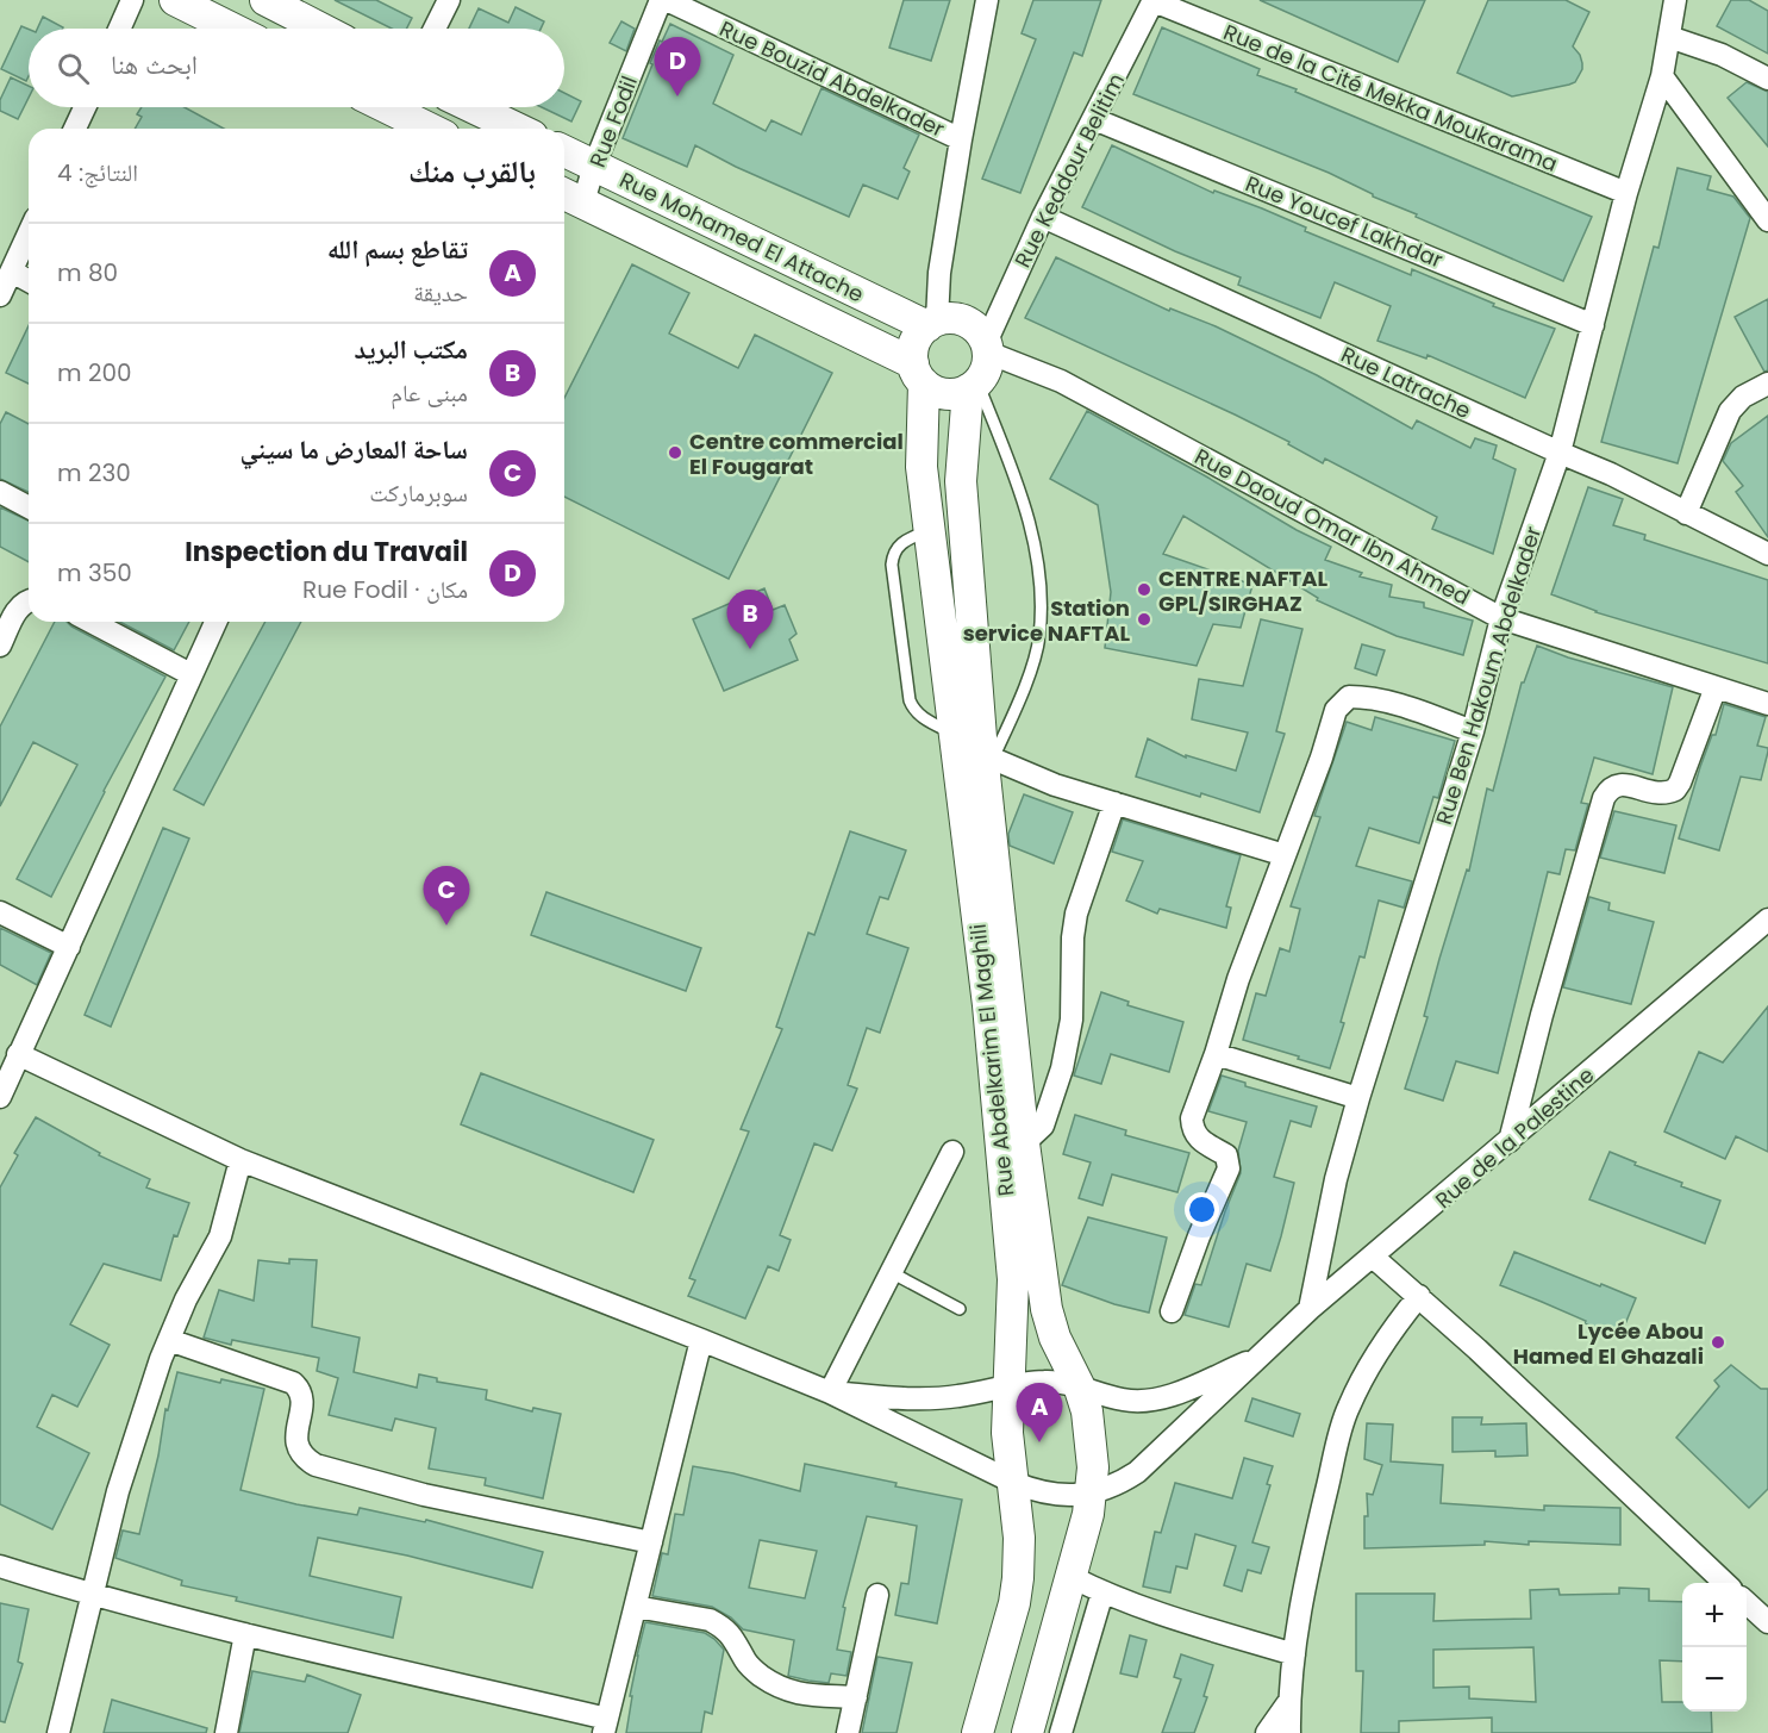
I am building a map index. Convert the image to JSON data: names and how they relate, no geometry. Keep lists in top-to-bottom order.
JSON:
{
  "streets": {
    "street": [
      "Rue Bouzid Abdelkader",
      "Rue de la Cité Mekka Moukarama",
      "Rue Fodil",
      "Rue Keddour Belitim",
      "Rue Youcef Lakhdar",
      "Rue Mohamed El Attache",
      "Rue Latrache",
      "Rue Daoud Omar Ibn Ahmed",
      "Rue Ben Hakoum Abdelkader",
      "Rue Abdelkarim El Maghili",
      "Rue de la Palestine"
    ]
  },
  "crossings": [
    ["Rue de la Cité Mekka Moukarama", "Rue Keddour Belitim"],
    ["Rue de la Cité Mekka Moukarama", "Rue Ben Hakoum Abdelkader"],
    ["Rue Fodil", "Rue Mohamed El Attache"],
    ["Rue Keddour Belitim", "Rue Youcef Lakhdar"],
    ["Rue Keddour Belitim", "Rue Mohamed El Attache"],
    ["Rue Keddour Belitim", "Rue Latrache"],
    ["Rue Keddour Belitim", "Rue Daoud Omar Ibn Ahmed"],
    ["Rue Keddour Belitim", "Rue Abdelkarim El Maghili"],
    ["Rue Youcef Lakhdar", "Rue Ben Hakoum Abdelkader"],
    ["Rue Mohamed El Attache", "Rue Daoud Omar Ibn Ahmed"],
    ["Rue Mohamed El Attache", "Rue Abdelkarim El Maghili"],
    ["Rue Latrache", "Rue Ben Hakoum Abdelkader"],
    ["Rue Daoud Omar Ibn Ahmed", "Rue Ben Hakoum Abdelkader"],
    ["Rue Daoud Omar Ibn Ahmed", "Rue Abdelkarim El Maghili"],
    ["Rue Ben Hakoum Abdelkader", "Rue de la Palestine"]
  ],
  "places": [
    "Centre commercial El Fougarat",
    "CENTRE NAFTAL GPL/SIRGHAZ",
    "Station service NAFTAL",
    "Lycée Abou Hamed El Ghazali"
  ],
  "page": {
    "search": "ابحث هنا",
    "pins": [
      "D",
      "B",
      "C",
      "A"
    ],
    "heading": ["بالقرب منك", "النتائج: 4"],
    "list": [
      {
        "mark": "A",
        "name": "تقاطع بسم الله",
        "note": "حديقة",
        "value": "80 m"
      },
      {
        "mark": "B",
        "name": "مكتب البريد",
        "note": "مبنى عام",
        "value": "200 m"
      },
      {
        "mark": "C",
        "name": "ساحة المعارض ما سيني",
        "note": "سوبرماركت",
        "value": "230 m"
      },
      {
        "mark": "D",
        "name": "Inspection du Travail",
        "note": "مكان · Rue Fodil",
        "value": "350 m"
      }
    ],
    "map_buttons": ["+", "−"]
  }
}
